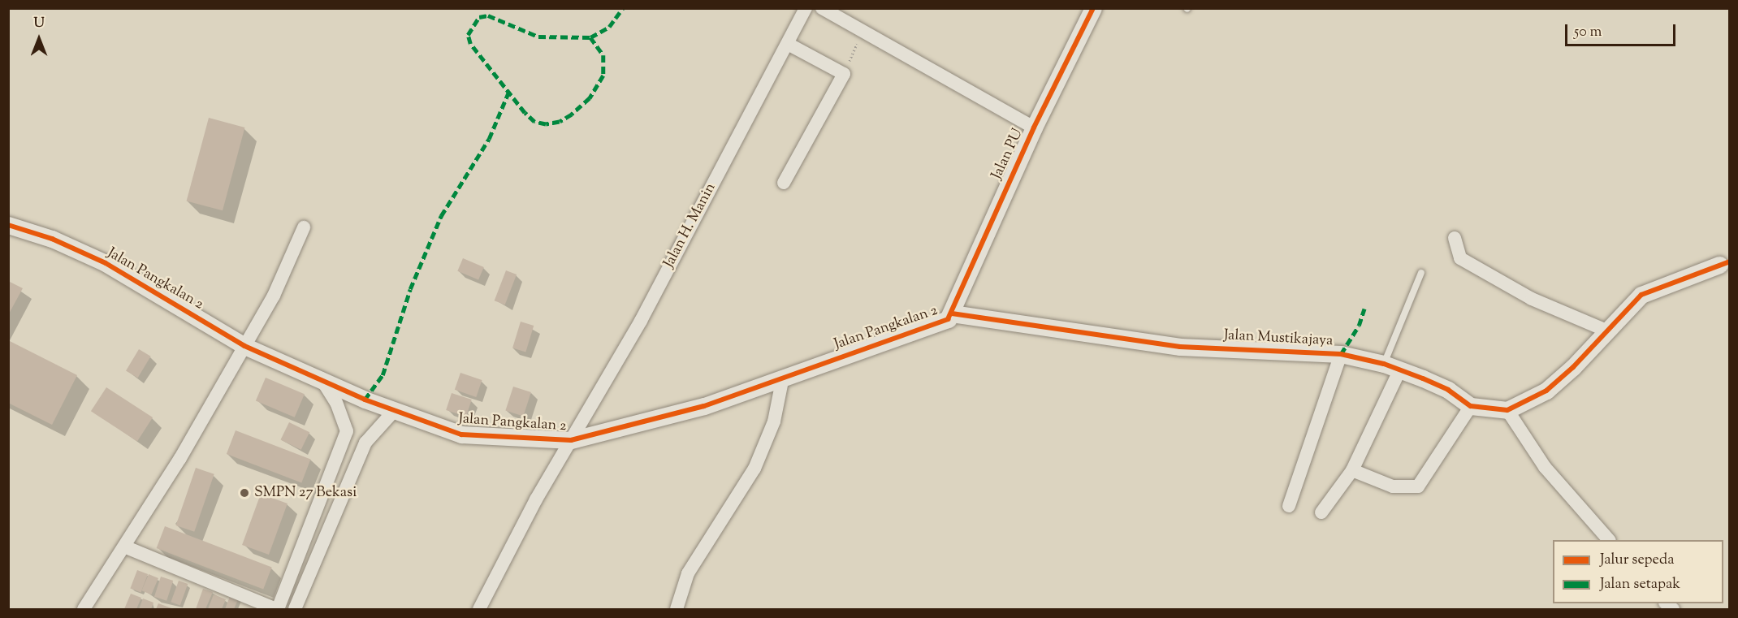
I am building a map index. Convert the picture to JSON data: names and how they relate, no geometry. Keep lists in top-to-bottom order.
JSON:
{
  "streets": {
    "street": [
      "Jalan PU",
      "Jalan H. Manin",
      "Jalan Pangkalan 2",
      "Jalan Mustikajaya"
    ]
  },
  "crossings": [
    ["Jalan PU", "Jalan Pangkalan 2"],
    ["Jalan PU", "Jalan Mustikajaya"],
    ["Jalan H. Manin", "Jalan Pangkalan 2"],
    ["Jalan Pangkalan 2", "Jalan Mustikajaya"]
  ],
  "places": ["SMPN 27 Bekasi"],
  "legend": ["Jalur sepeda", "Jalan setapak"],
  "scale_bar": "50 m",
  "north": "top"
}
